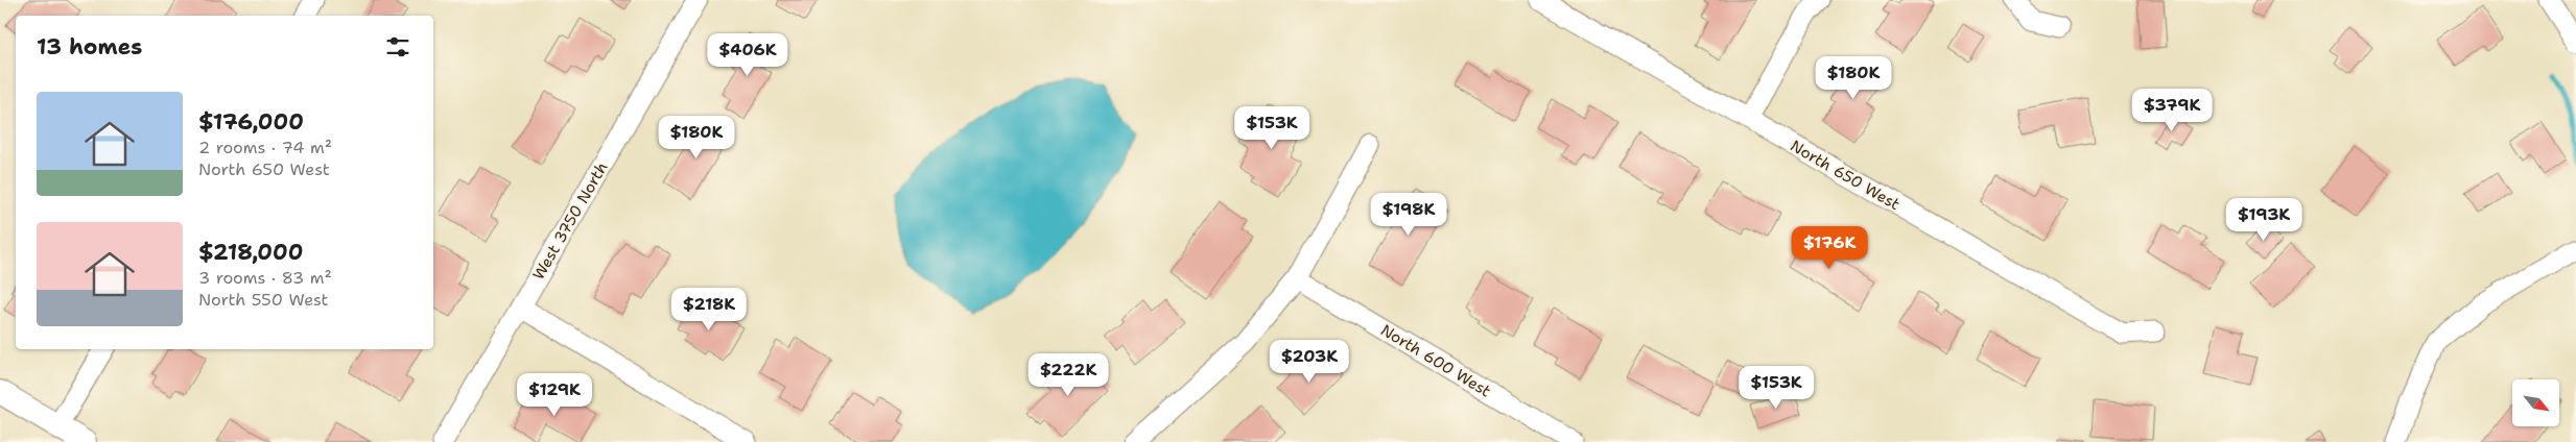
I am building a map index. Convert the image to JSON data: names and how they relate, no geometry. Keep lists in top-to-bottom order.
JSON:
{
  "streets": {
    "street": ["North 650 West", "West 3750 North", "North 600 West"]
  },
  "north": "bottom right",
  "page": {
    "heading": "13 homes",
    "price": [
      "$406K",
      "$180K",
      "$379K",
      "$153K",
      "$180K",
      "$198K",
      "$193K",
      "$176K",
      "$218K",
      "$203K",
      "$222K",
      "$153K",
      "$129K"
    ],
    "list": [
      {
        "name": "$176,000",
        "note": "2 rooms · 74 m² · North 650 West"
      },
      {
        "name": "$218,000",
        "note": "3 rooms · 83 m² · North 550 West"
      }
    ]
  }
}
